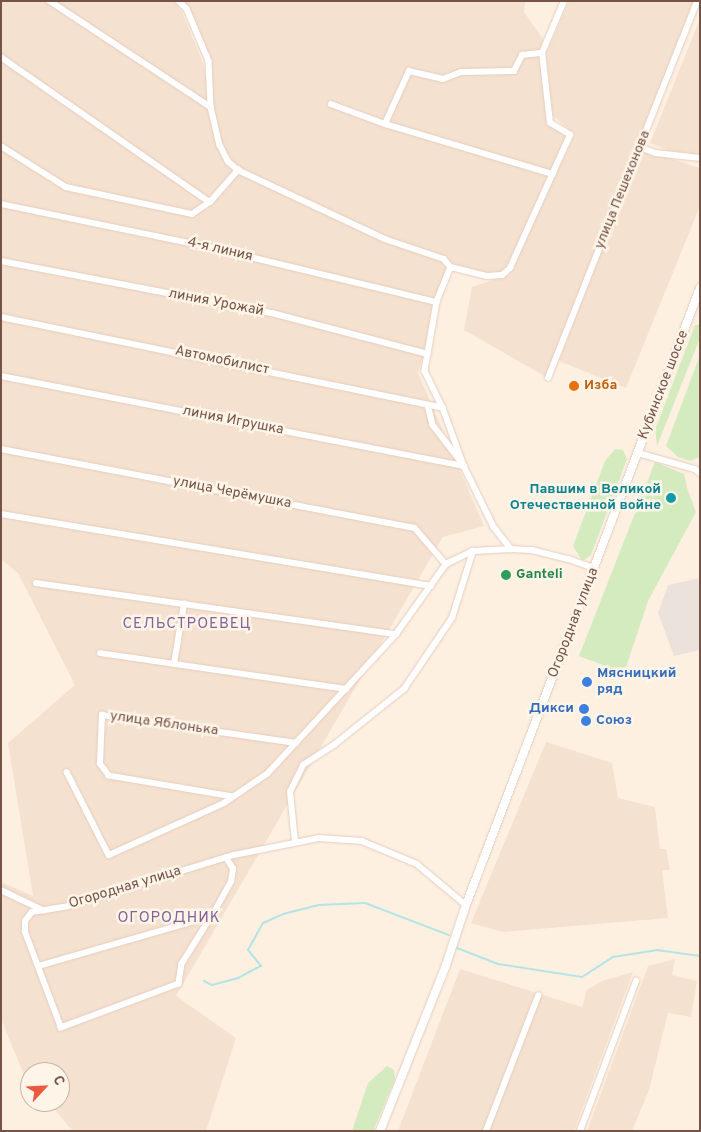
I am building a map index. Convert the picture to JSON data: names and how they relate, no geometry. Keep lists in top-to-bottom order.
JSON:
{
  "streets": {
    "main road": ["Кубинское шоссе", "Огородная улица"],
    "street": [
      "улица Пешехонова",
      "4-я линия",
      "линия Урожай",
      "Автомобилист",
      "линия Игрушка",
      "улица Черёмушка",
      "улица Яблонька"
    ]
  },
  "crossings": [
    ["Кубинское шоссе", "Огородная улица"]
  ],
  "districts": ["СЕЛЬСТРОЕВЕЦ", "ОГОРОДНИК"],
  "places": [
    "Изба",
    "Павшим в Великой Отечественной войне",
    "Ganteli",
    "Мясницкий ряд",
    "Дикси",
    "Союз"
  ],
  "north": "top right"
}
